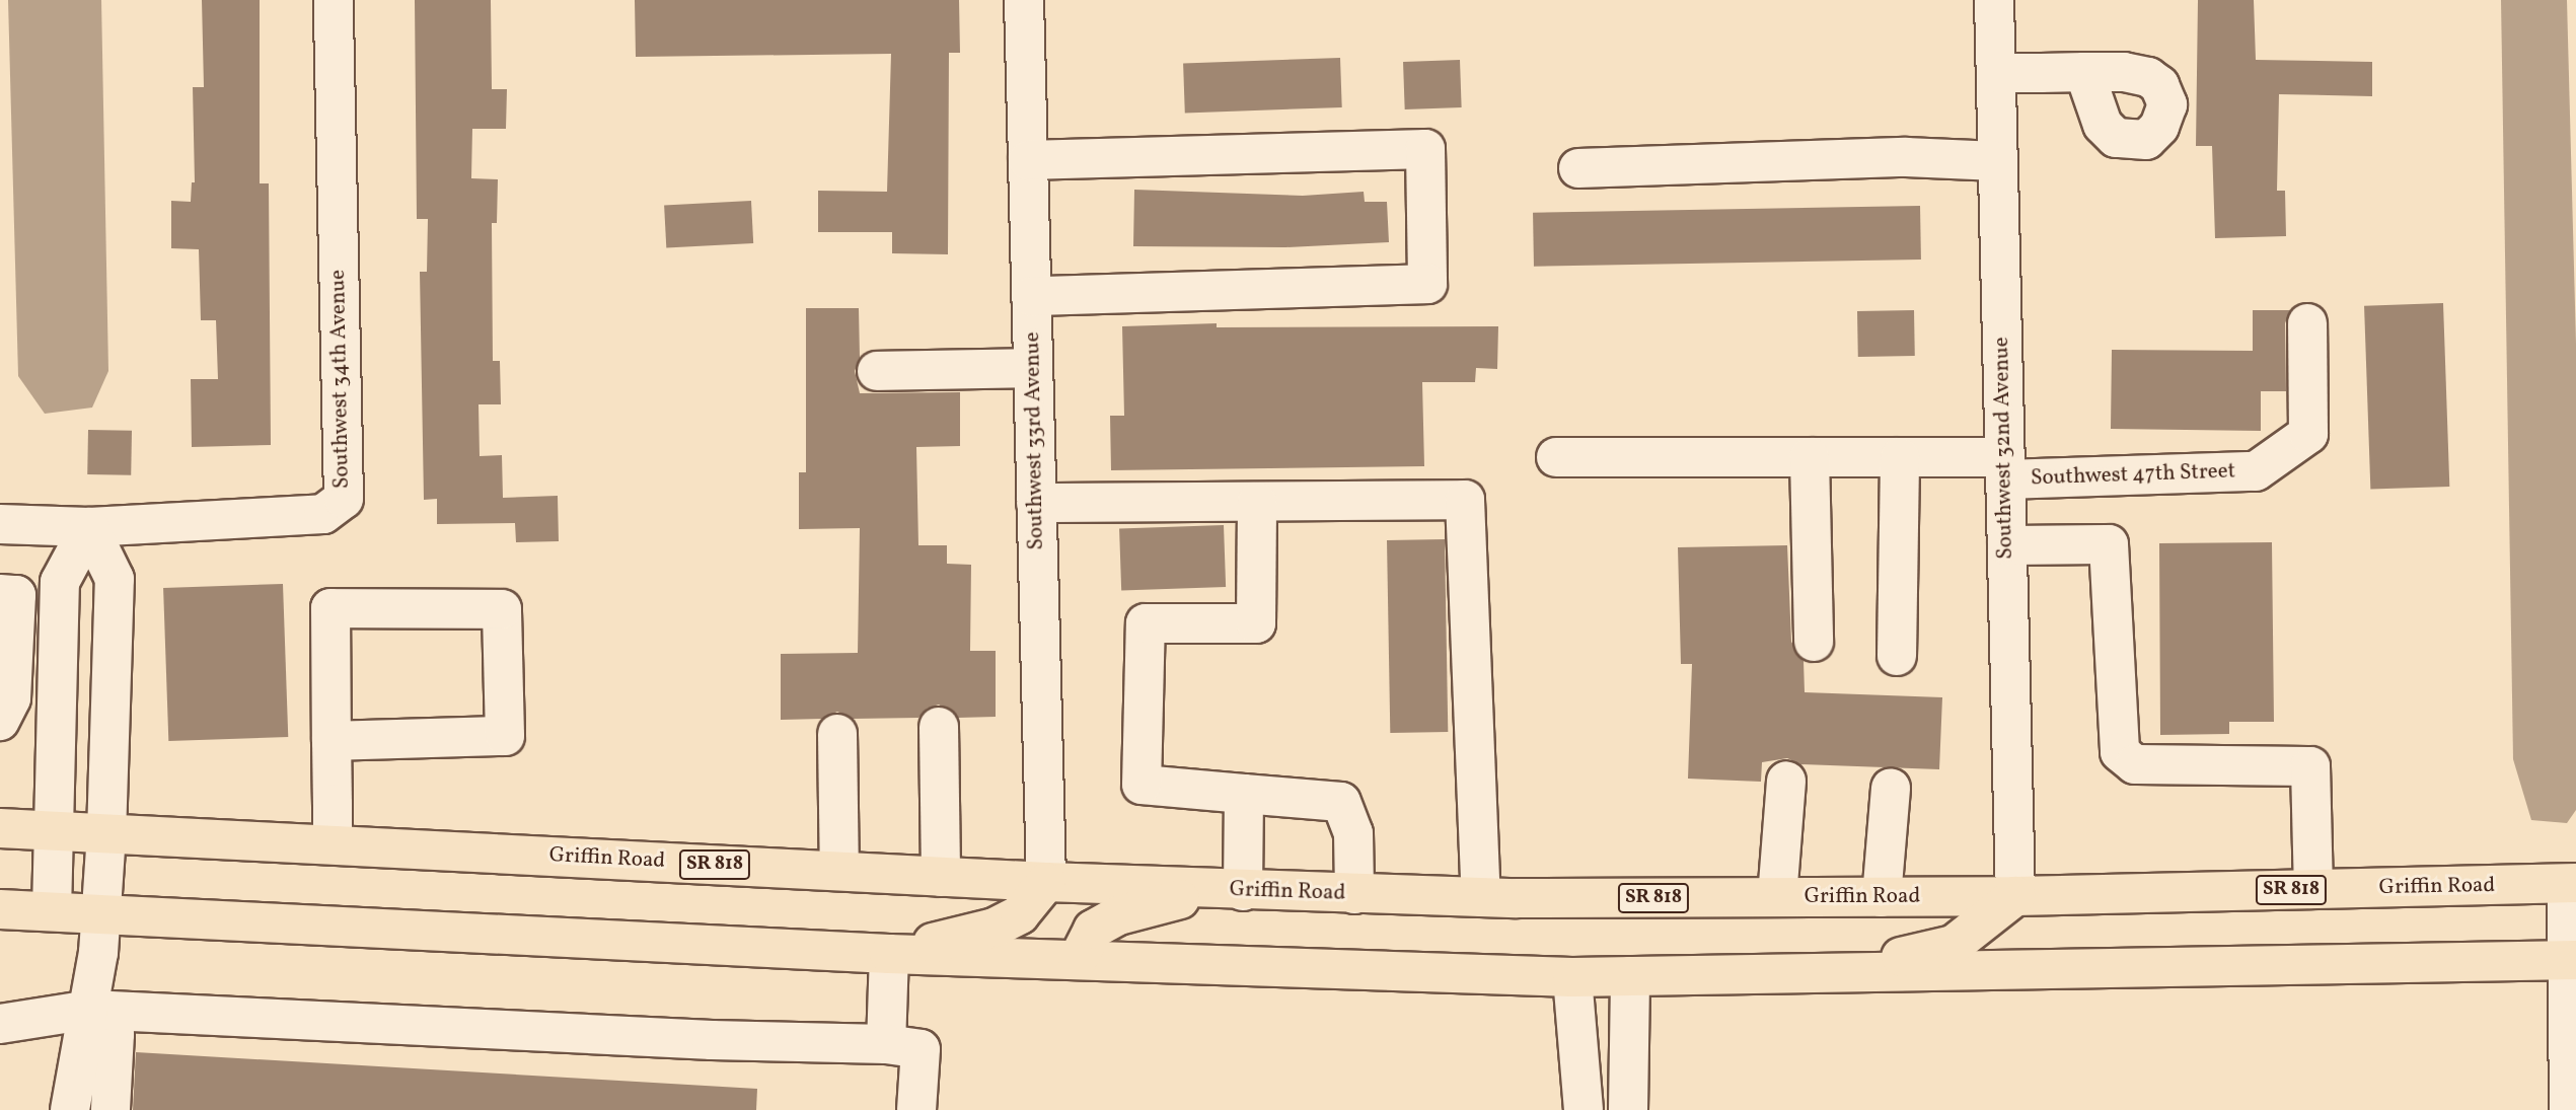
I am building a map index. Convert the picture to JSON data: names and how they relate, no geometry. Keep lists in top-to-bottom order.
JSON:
{
  "streets": {
    "main road": ["Griffin Road", "SR 818"],
    "street": [
      "Southwest 34th Avenue",
      "Southwest 33rd Avenue",
      "Southwest 32nd Avenue",
      "Southwest 47th Street"
    ]
  },
  "crossings": [
    ["Southwest 33rd Avenue", "Griffin Road"],
    ["Southwest 32nd Avenue", "Southwest 47th Street"],
    ["Southwest 32nd Avenue", "Griffin Road"]
  ]
}
